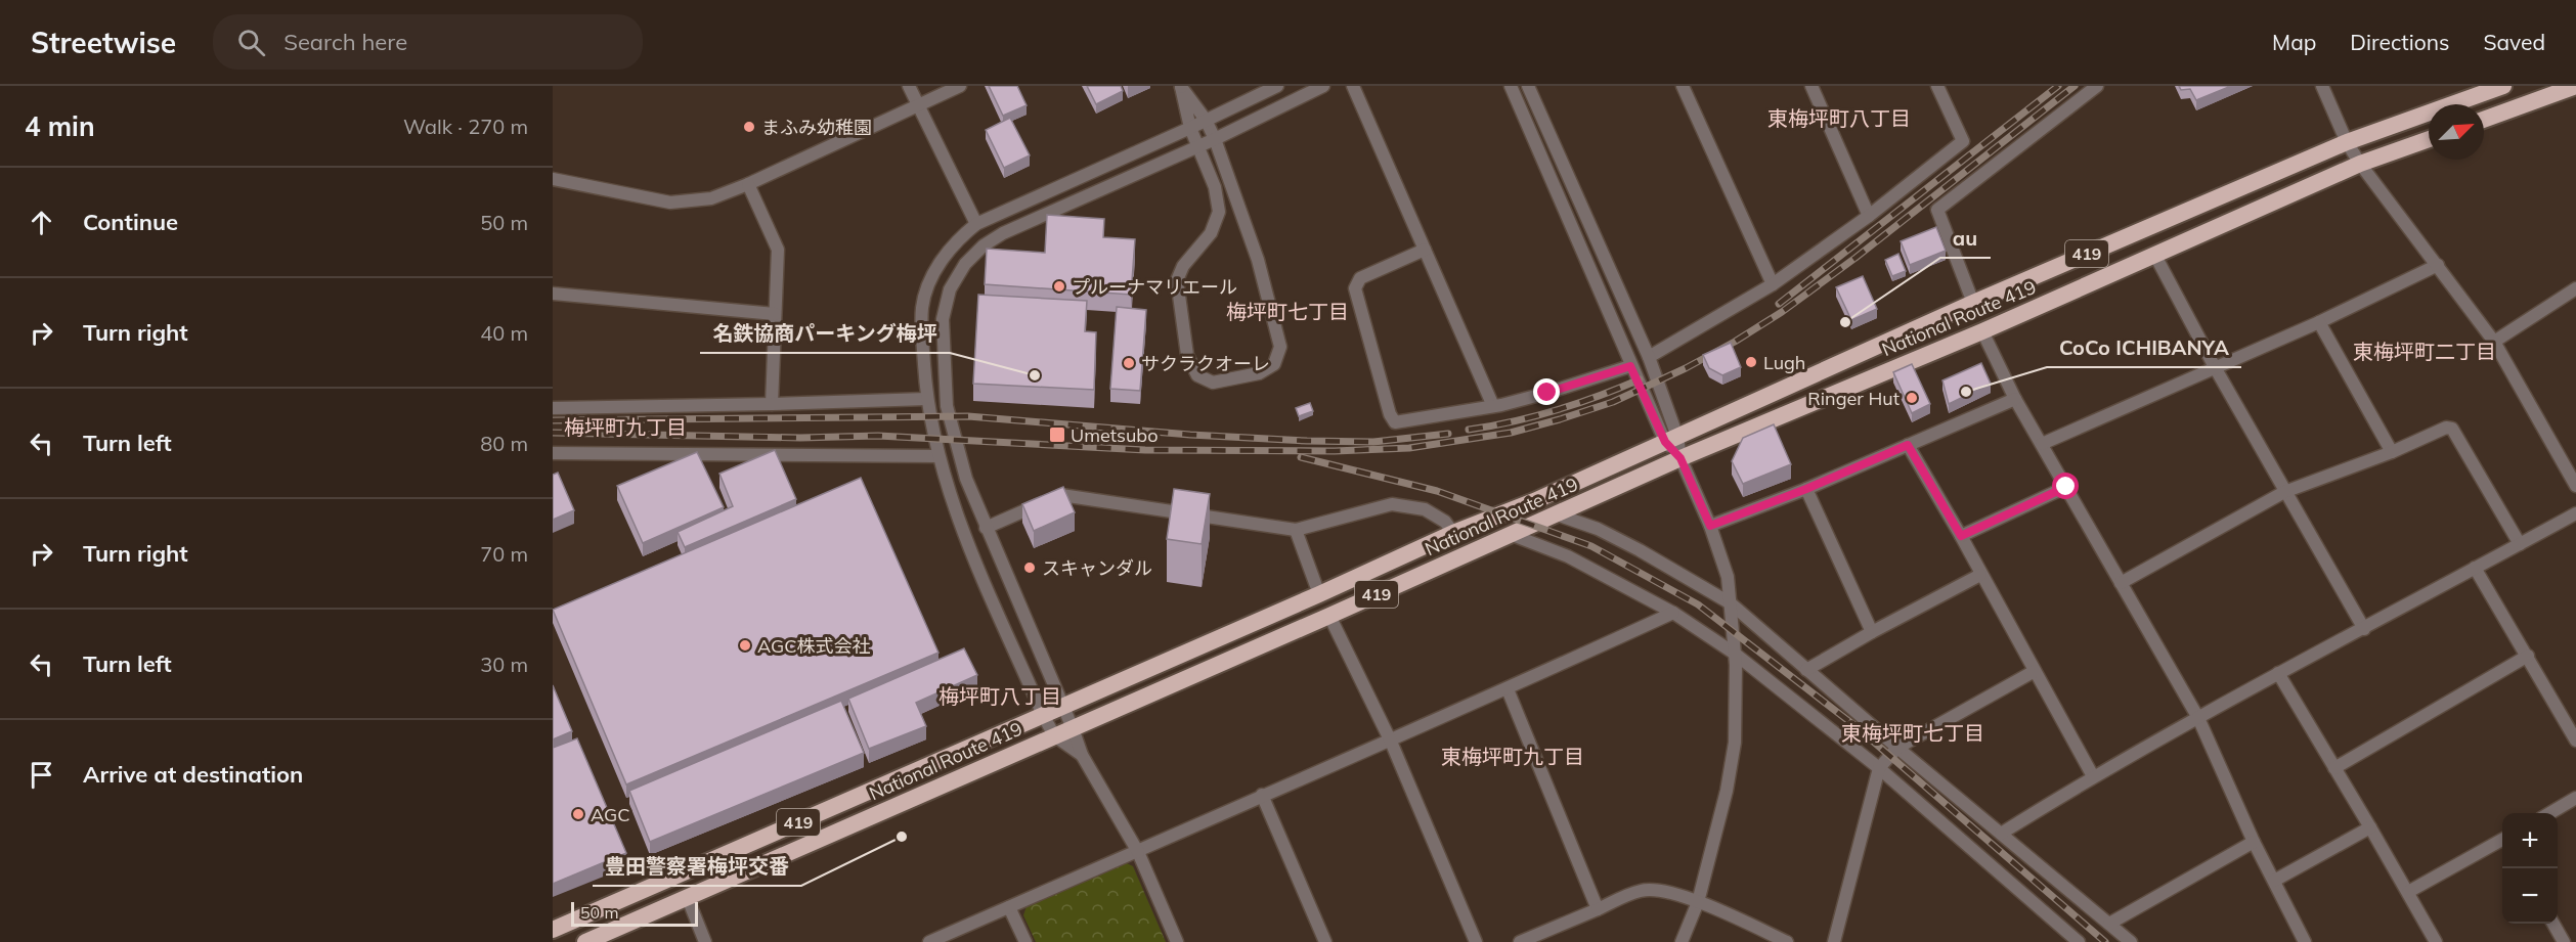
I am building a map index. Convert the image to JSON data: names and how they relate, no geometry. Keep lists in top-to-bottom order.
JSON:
{
  "streets": {
    "highway": ["419", "National Route 419"]
  },
  "districts": [
    "東梅坪町八丁目",
    "梅坪町七丁目",
    "東梅坪町二丁目",
    "梅坪町九丁目",
    "梅坪町八丁目",
    "東梅坪町七丁目",
    "東梅坪町九丁目"
  ],
  "places": {
    "other": [
      "まふみ幼稚園",
      "プルーナマリエール",
      "au",
      "Lugh",
      "サクラクオーレ",
      "名鉄協商パーキング梅坪",
      "CoCo ICHIBANYA",
      "Ringer Hut",
      "スキャンダル",
      "AGC株式会社",
      "AGC",
      "豊田警察署梅坪交番"
    ],
    "transit": ["Umetsubo"]
  },
  "scale_bar": "50 m",
  "north": "top right",
  "page": {
    "header": "Streetwise",
    "search": "Search here",
    "nav": ["Map", "Directions", "Saved"],
    "heading": ["4 min", "Walk · 270 m"],
    "list": [
      ["Continue", "50 m"],
      ["Turn right", "40 m"],
      ["Turn left", "80 m"],
      ["Turn right", "70 m"],
      ["Turn left", "30 m"],
      "Arrive at destination"
    ],
    "map_buttons": ["+", "−"],
    "scale": "50 m"
  }
}
